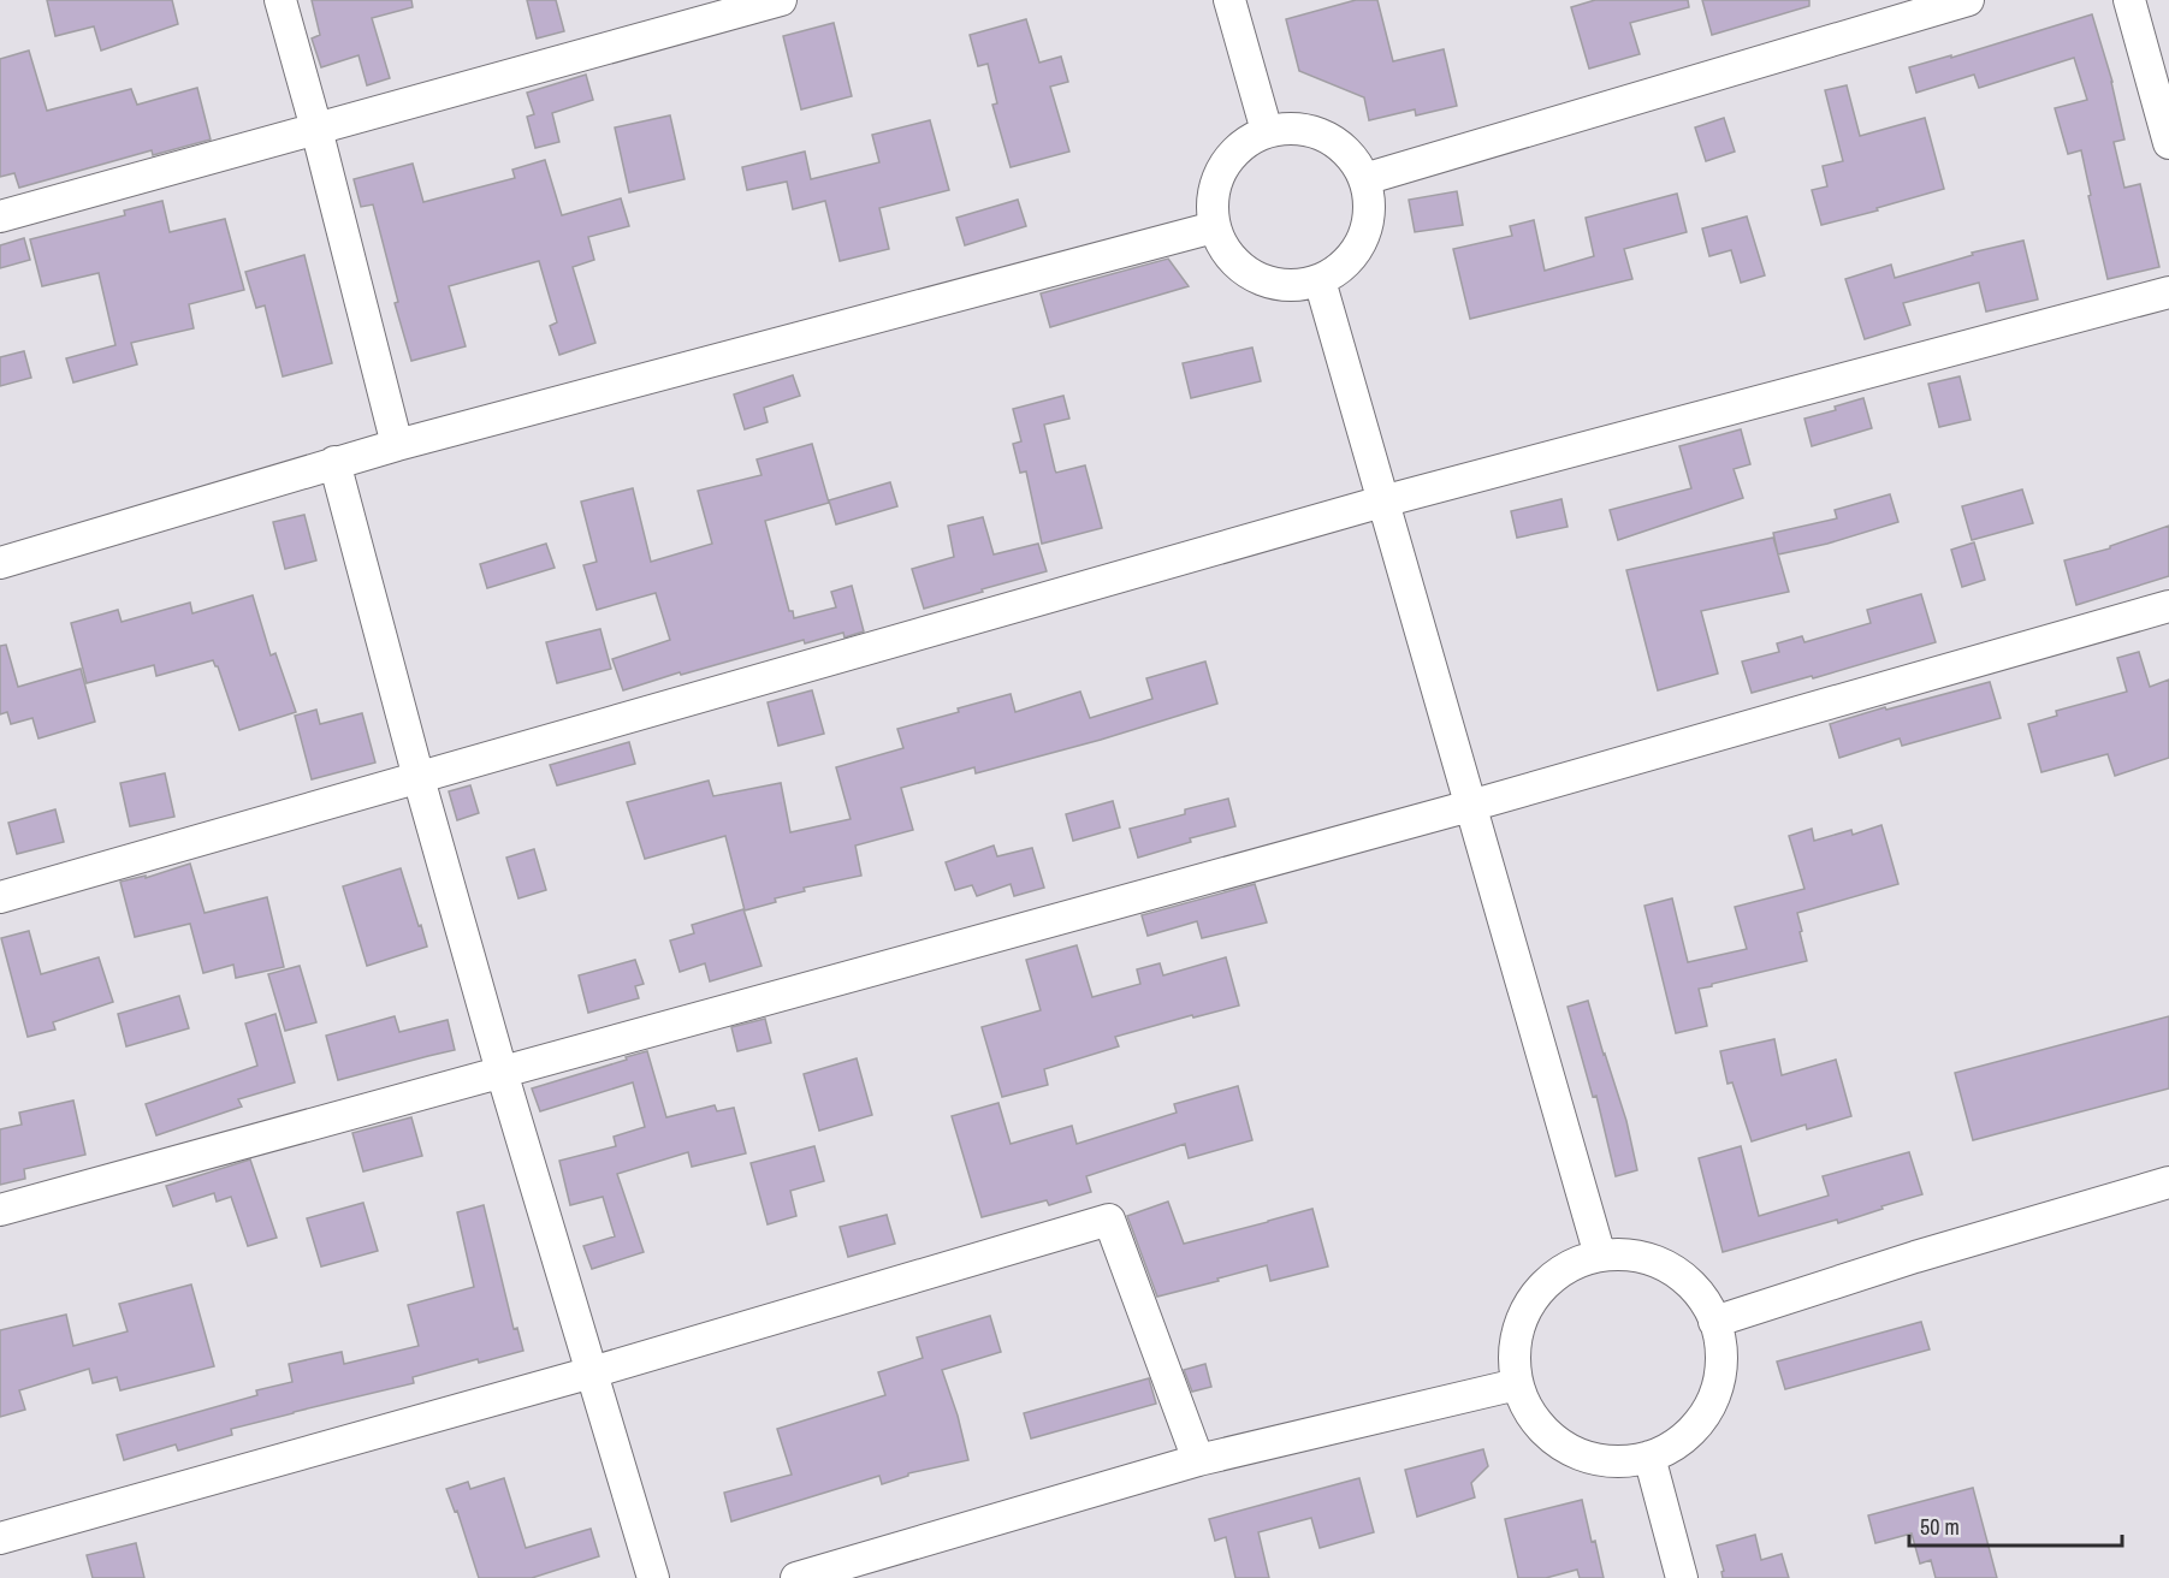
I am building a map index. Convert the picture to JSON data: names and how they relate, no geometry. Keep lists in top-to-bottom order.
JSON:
{
  "scale_bar": "50 m"
}
